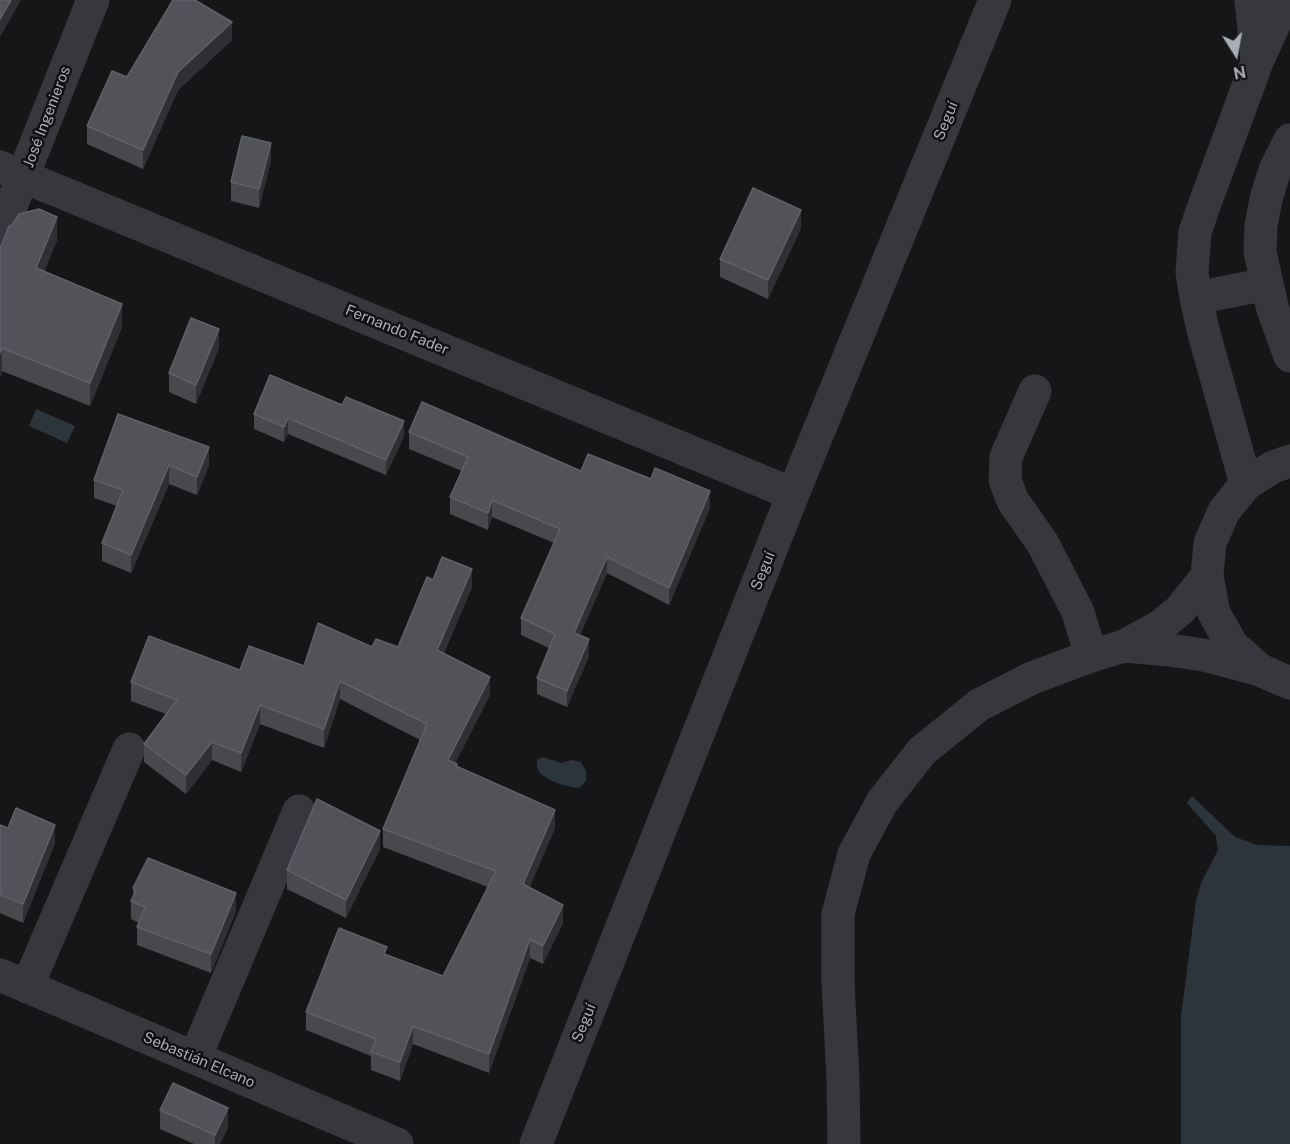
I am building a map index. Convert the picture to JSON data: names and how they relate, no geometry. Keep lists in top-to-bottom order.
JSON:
{
  "streets": {
    "street": [
      "José Ingenieros",
      "Seguí",
      "Fernando Fader",
      "Sebastián Elcano"
    ]
  },
  "crossings": [
    ["José Ingenieros", "Fernando Fader"],
    ["Seguí", "Fernando Fader"]
  ],
  "north": "bottom"
}
